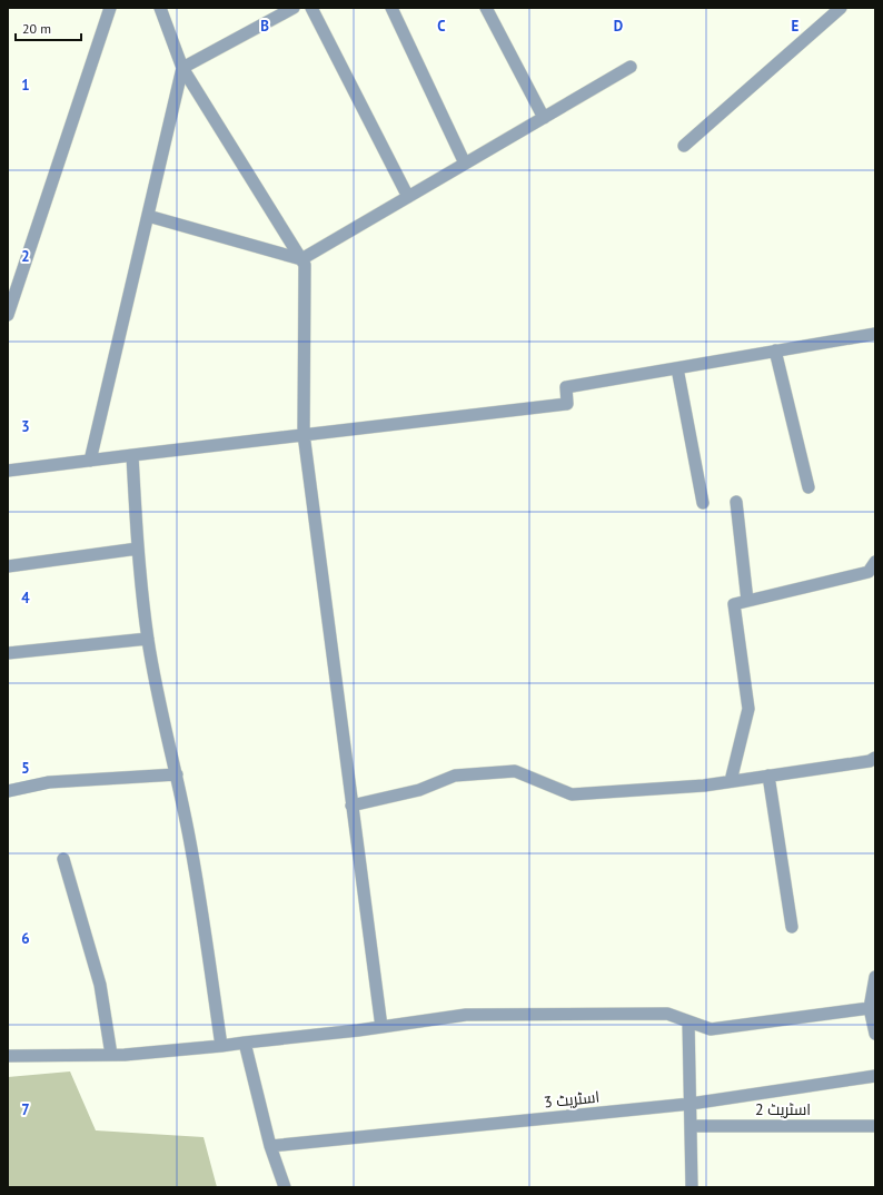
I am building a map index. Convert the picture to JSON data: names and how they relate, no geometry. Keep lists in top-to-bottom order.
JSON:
{
  "streets": {
    "street": ["اسٹریٹ 3", "اسٹریٹ 2"]
  },
  "scale_bar": "20 m",
  "grid": {
    "columns": [
      "B",
      "C",
      "D",
      "E"
    ],
    "rows": [
      "1",
      "2",
      "3",
      "4",
      "5",
      "6",
      "7"
    ]
  }
}
